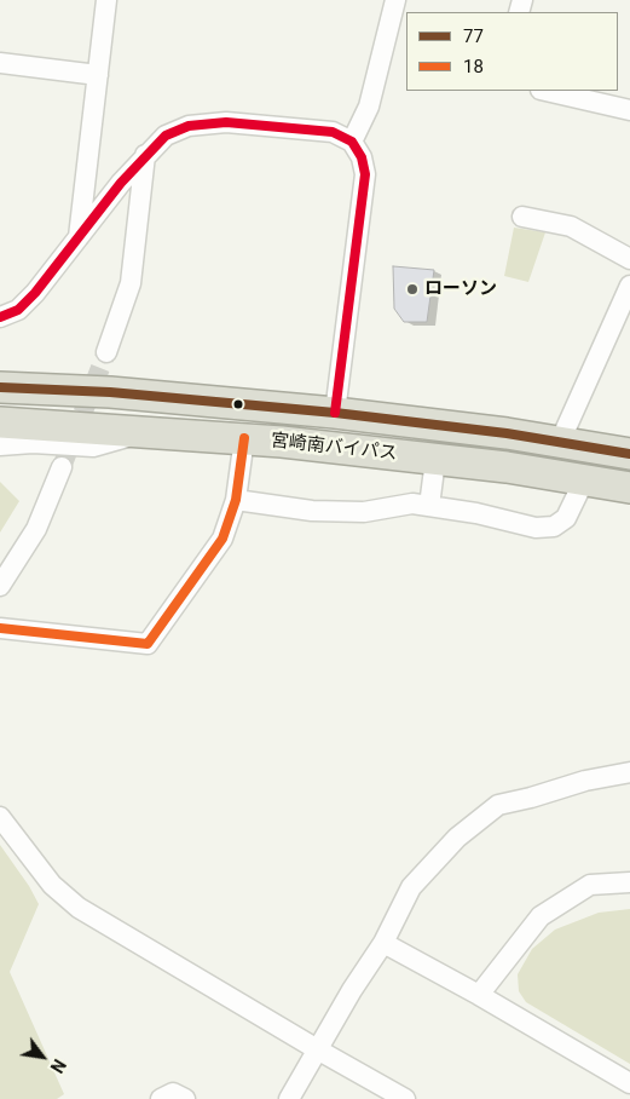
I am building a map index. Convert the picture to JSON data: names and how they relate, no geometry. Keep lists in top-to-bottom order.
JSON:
{
  "streets": {
    "highway": ["宮崎南バイパス"]
  },
  "places": ["ローソン"],
  "lines": ["transit line 77", "transit line 18"],
  "legend": ["77", "18"],
  "north": "bottom right"
}
